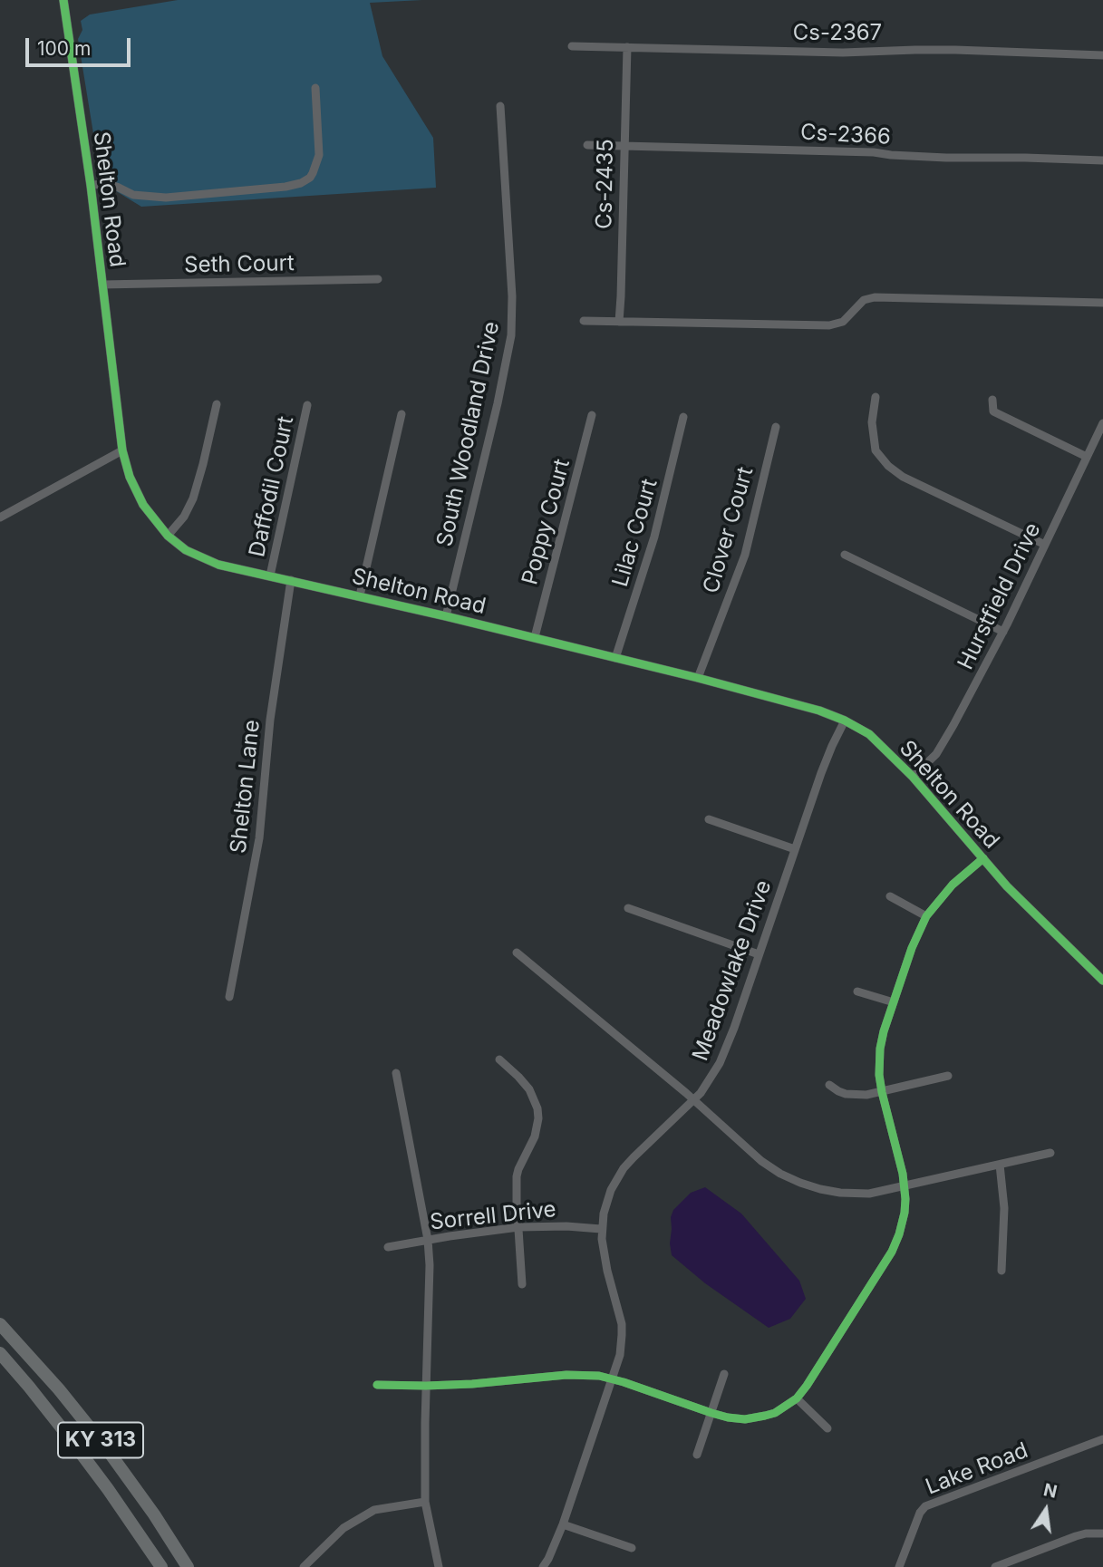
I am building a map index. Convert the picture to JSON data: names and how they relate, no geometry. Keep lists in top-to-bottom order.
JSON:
{
  "streets": {
    "highway": ["KY 313"],
    "street": [
      "Cs-2367",
      "Cs-2366",
      "Cs-2435",
      "Shelton Road",
      "Seth Court",
      "South Woodland Drive",
      "Daffodil Court",
      "Poppy Court",
      "Clover Court",
      "Lilac Court",
      "Hurstfield Drive",
      "Shelton Lane",
      "Meadowlake Drive",
      "Sorrell Drive",
      "Lake Road"
    ]
  },
  "crossings": [
    ["Cs-2367", "Cs-2435"],
    ["Cs-2366", "Cs-2435"],
    ["Shelton Road", "Seth Court"],
    ["Shelton Road", "South Woodland Drive"],
    ["Shelton Road", "Daffodil Court"],
    ["Shelton Road", "Poppy Court"],
    ["Shelton Road", "Clover Court"],
    ["Shelton Road", "Lilac Court"],
    ["Shelton Road", "Hurstfield Drive"],
    ["Shelton Road", "Shelton Lane"],
    ["Shelton Road", "Meadowlake Drive"],
    ["Meadowlake Drive", "Sorrell Drive"]
  ],
  "scale_bar": "100 m",
  "north": "top"
}
